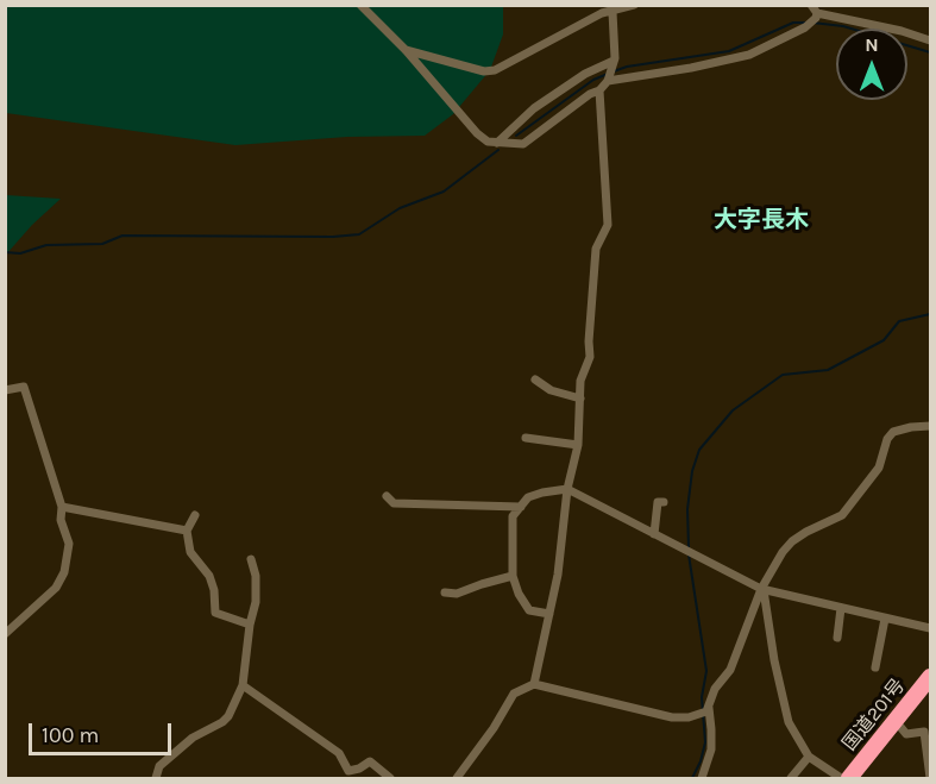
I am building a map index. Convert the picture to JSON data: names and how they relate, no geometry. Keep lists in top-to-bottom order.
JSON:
{
  "streets": {
    "highway": ["国道201号"]
  },
  "districts": ["大字長木"],
  "scale_bar": "100 m",
  "north": "top"
}
